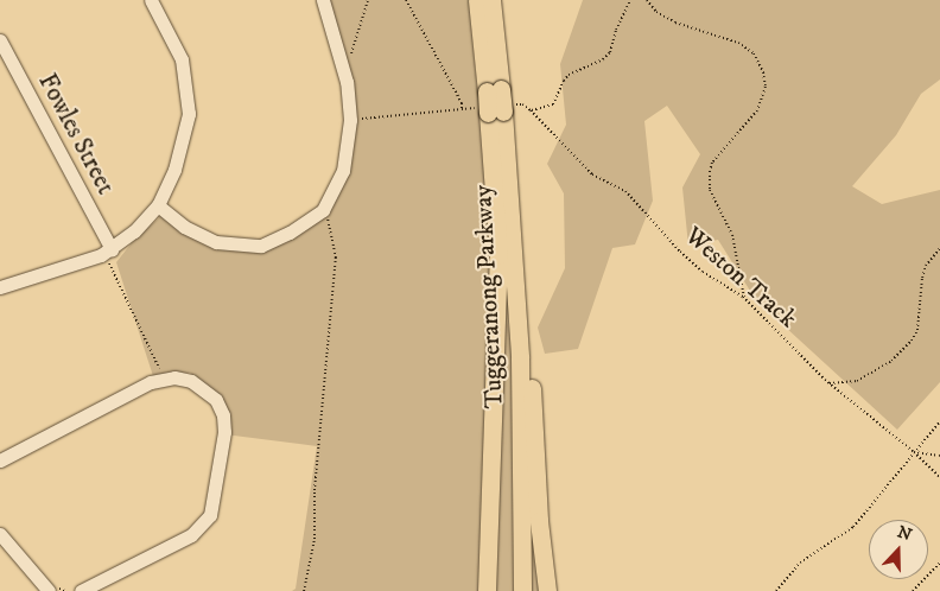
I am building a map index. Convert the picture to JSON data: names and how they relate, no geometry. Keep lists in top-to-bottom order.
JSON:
{
  "streets": {
    "highway": ["Tuggeranong Parkway"],
    "street": ["Fowles Street"],
    "path": ["Weston Track"]
  },
  "crossings": [
    ["Weston Track", "Tuggeranong Parkway"]
  ],
  "north": "top"
}
